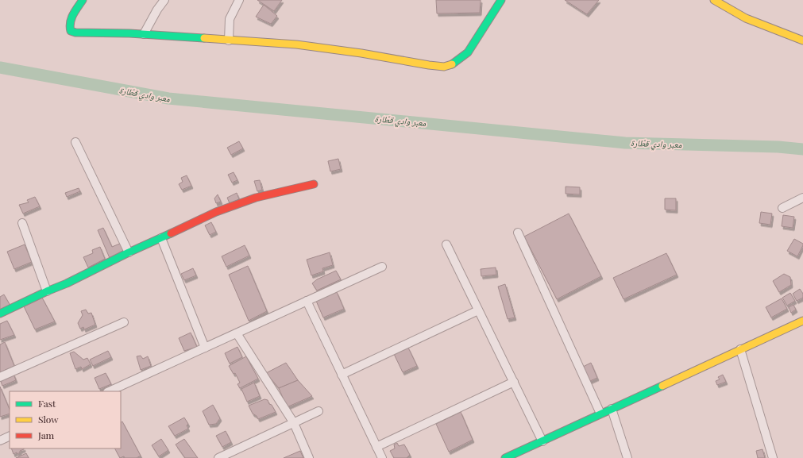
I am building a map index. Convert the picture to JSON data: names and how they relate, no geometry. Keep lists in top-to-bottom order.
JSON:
{
  "water": ["معبر وادي قطّارة"],
  "legend": ["Fast", "Slow", "Jam"]
}
